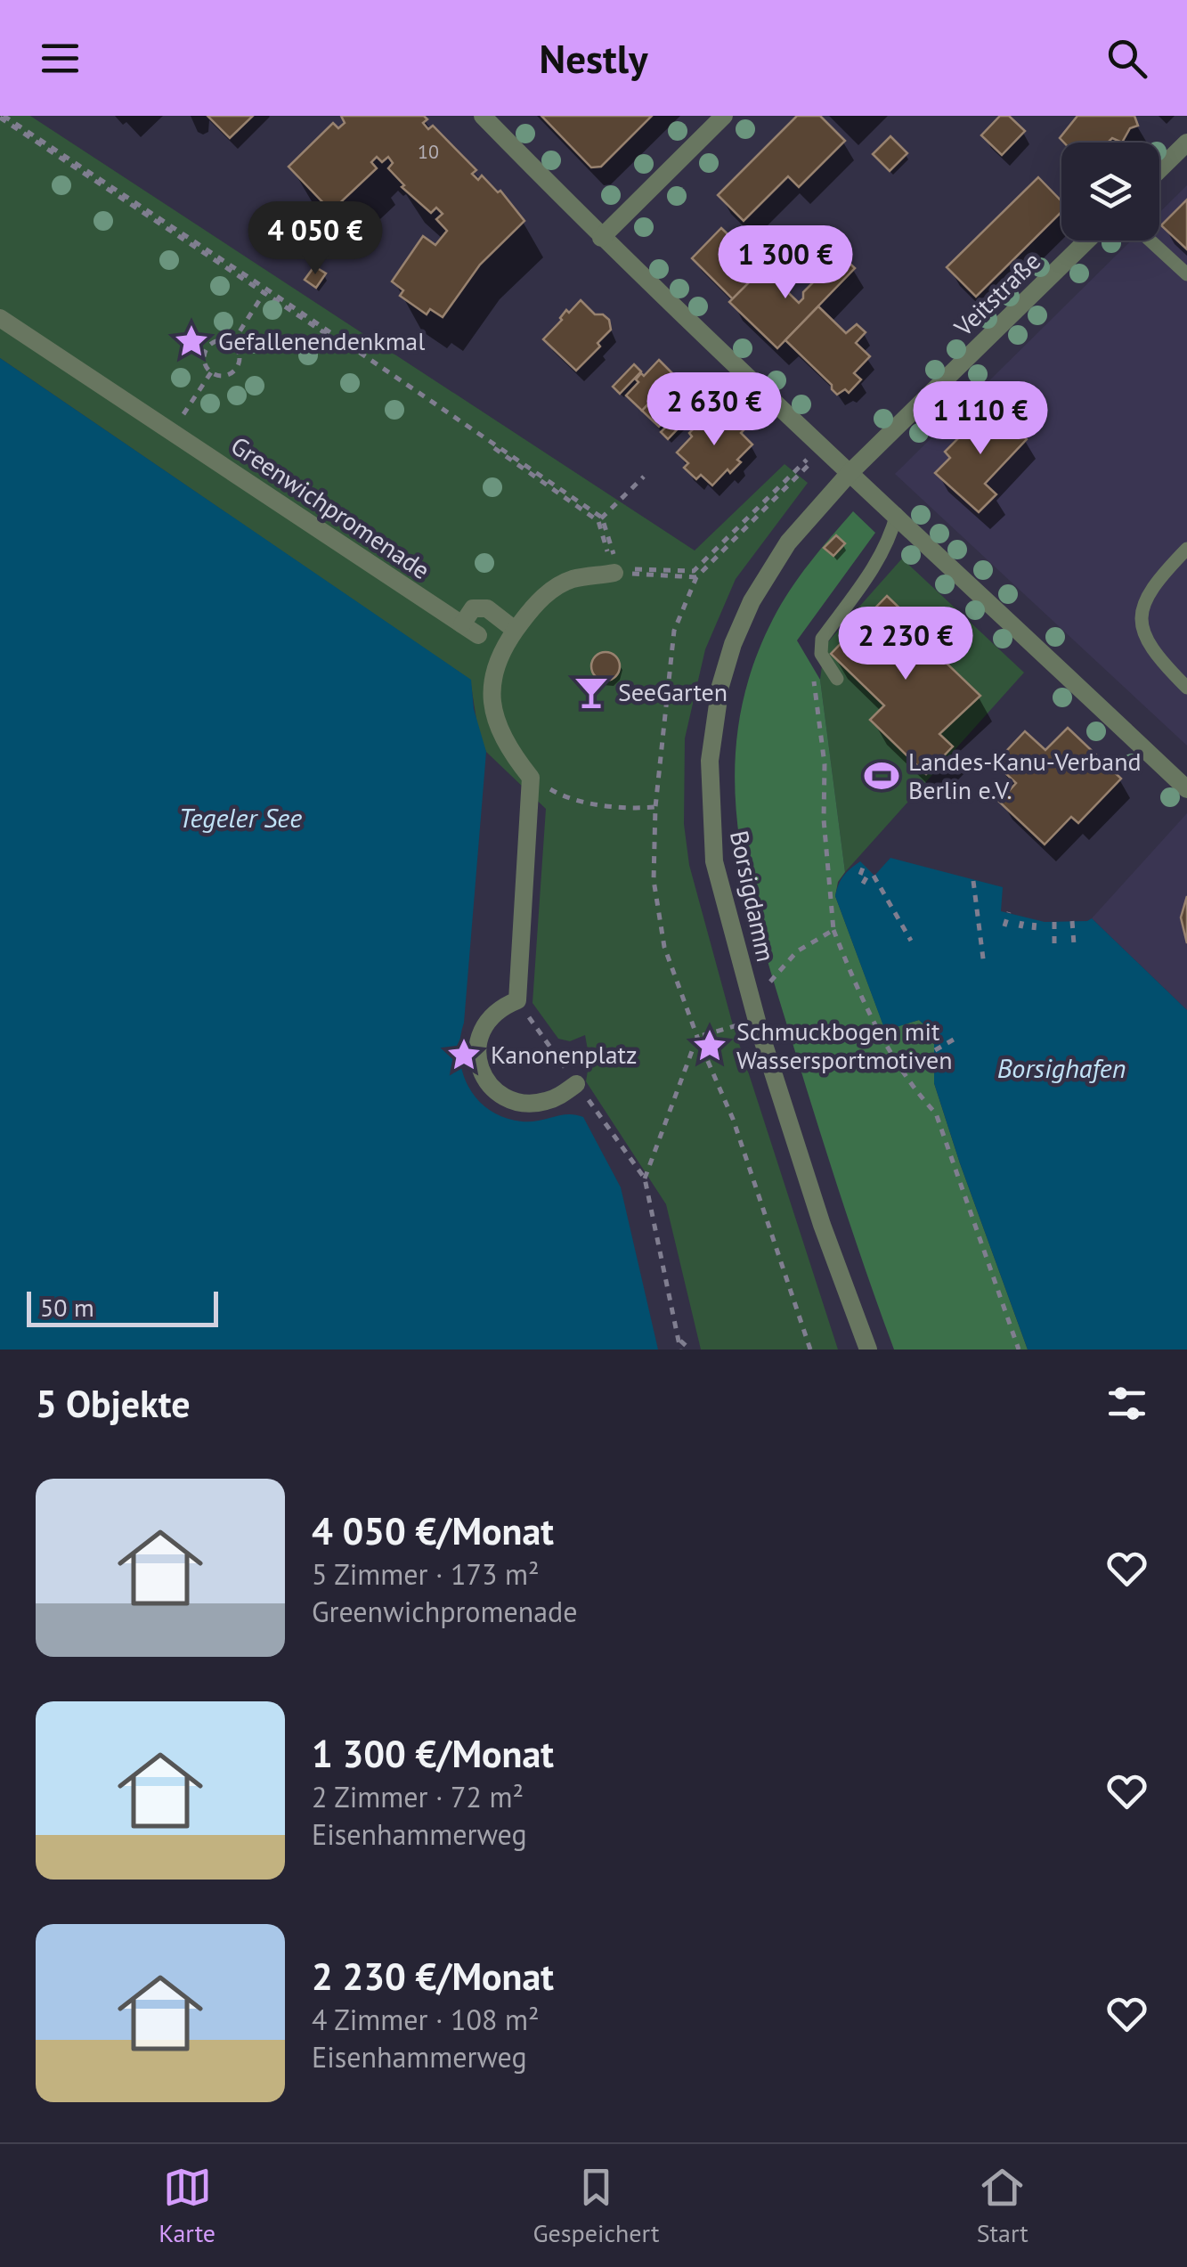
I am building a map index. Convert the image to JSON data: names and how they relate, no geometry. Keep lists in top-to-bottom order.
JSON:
{
  "streets": {
    "street": ["Veitstraße", "Greenwichpromenade", "Borsigdamm"]
  },
  "crossings": [
    ["Veitstraße", "Borsigdamm"]
  ],
  "water": ["Tegeler See", "Borsighafen"],
  "places": {
    "place": ["Gefallenendenkmal", "Schmuckbogen mit Wassersportmotiven", "Kanonenplatz"],
    "bar": ["SeeGarten"],
    "sports": ["Landes-Kanu-Verband Berlin e.V."]
  },
  "house_numbers": ["10"],
  "scale_bar": "50 m",
  "page": {
    "header": "Nestly",
    "price": [
      "4 050 €",
      "1 300 €",
      "2 630 €",
      "1 110 €",
      "2 230 €"
    ],
    "scale": "50 m",
    "heading": "5 Objekte",
    "list": [
      {
        "name": "4 050 €/Monat",
        "note": "5 Zimmer · 173 m² · Greenwichpromenade"
      },
      {
        "name": "1 300 €/Monat",
        "note": "2 Zimmer · 72 m² · Eisenhammerweg"
      },
      {
        "name": "2 230 €/Monat",
        "note": "4 Zimmer · 108 m² · Eisenhammerweg"
      }
    ],
    "tabs": ["Karte", "Gespeichert", "Start"]
  }
}
